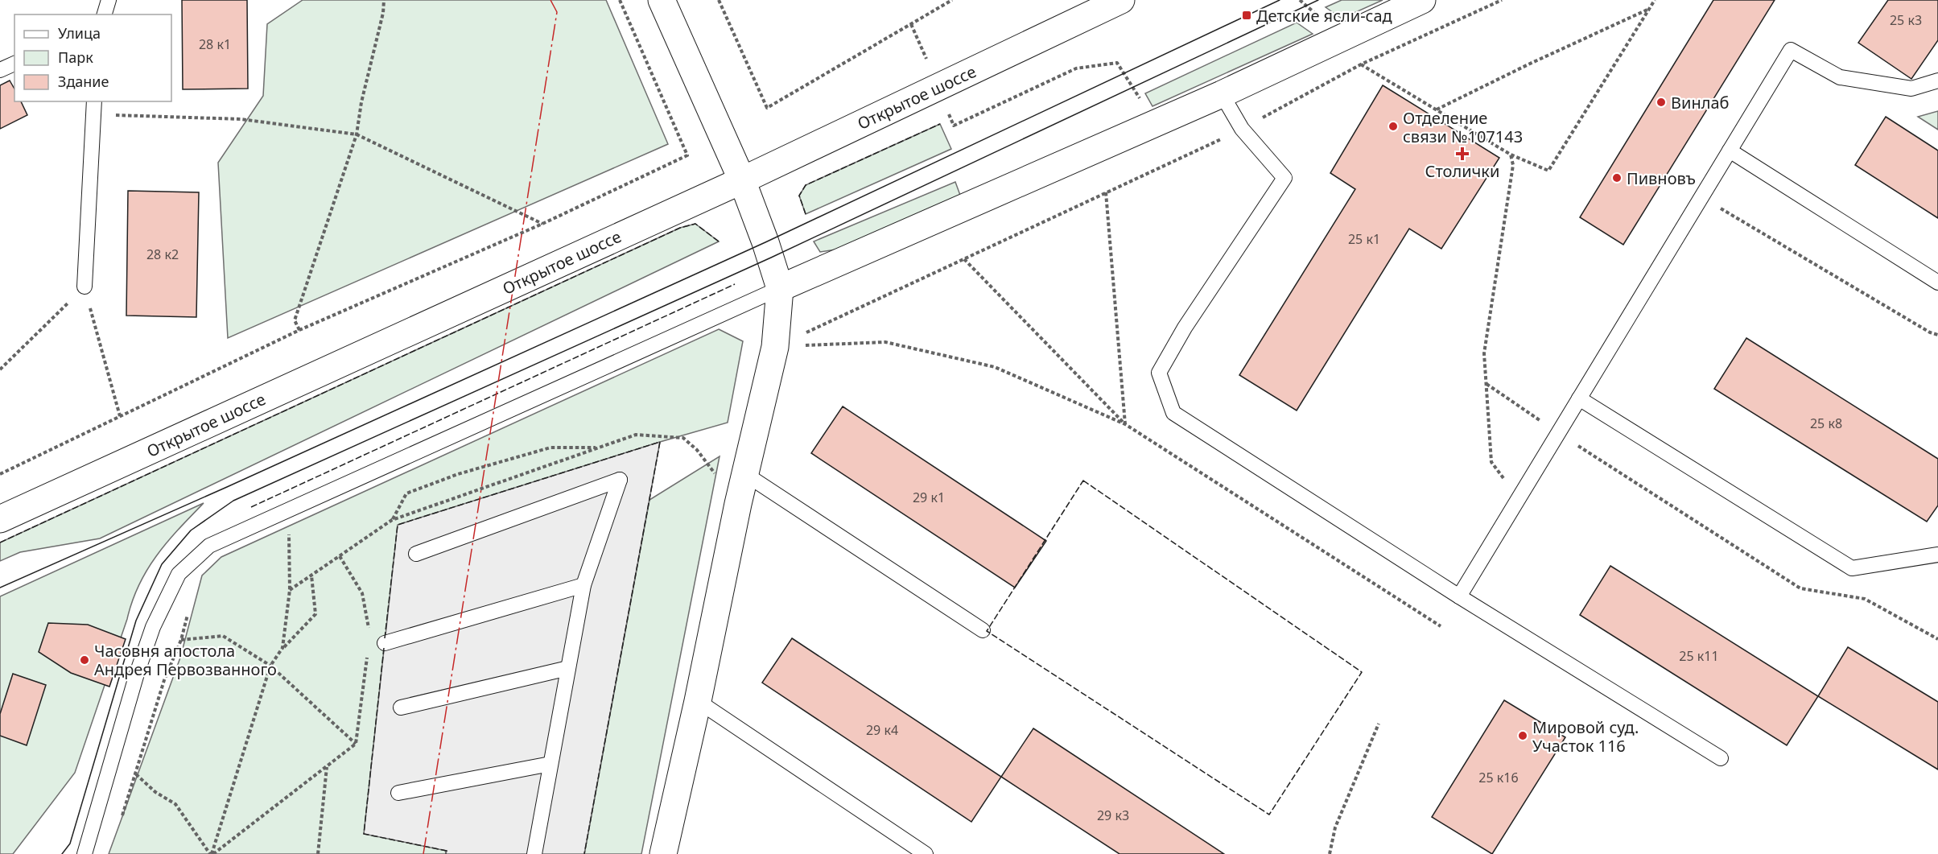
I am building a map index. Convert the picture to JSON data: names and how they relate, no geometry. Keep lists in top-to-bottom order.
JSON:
{
  "streets": {
    "street": ["Открытое шоссе"]
  },
  "places": {
    "transit": ["Детские ясли-сад"],
    "other": [
      "Винлаб",
      "Отделение связи №107143",
      "Пивновъ",
      "Часовня апостола Андрея Первозванного",
      "Мировой суд. Участок 116"
    ],
    "health": ["Столички"]
  },
  "house_numbers": [
    "25 к3",
    "28 к1",
    "25 к1",
    "28 к2",
    "25 к8",
    "29 к1",
    "25 к11",
    "29 к4",
    "25 к16",
    "29 к3"
  ],
  "legend": ["Улица", "Парк", "Здание"]
}
